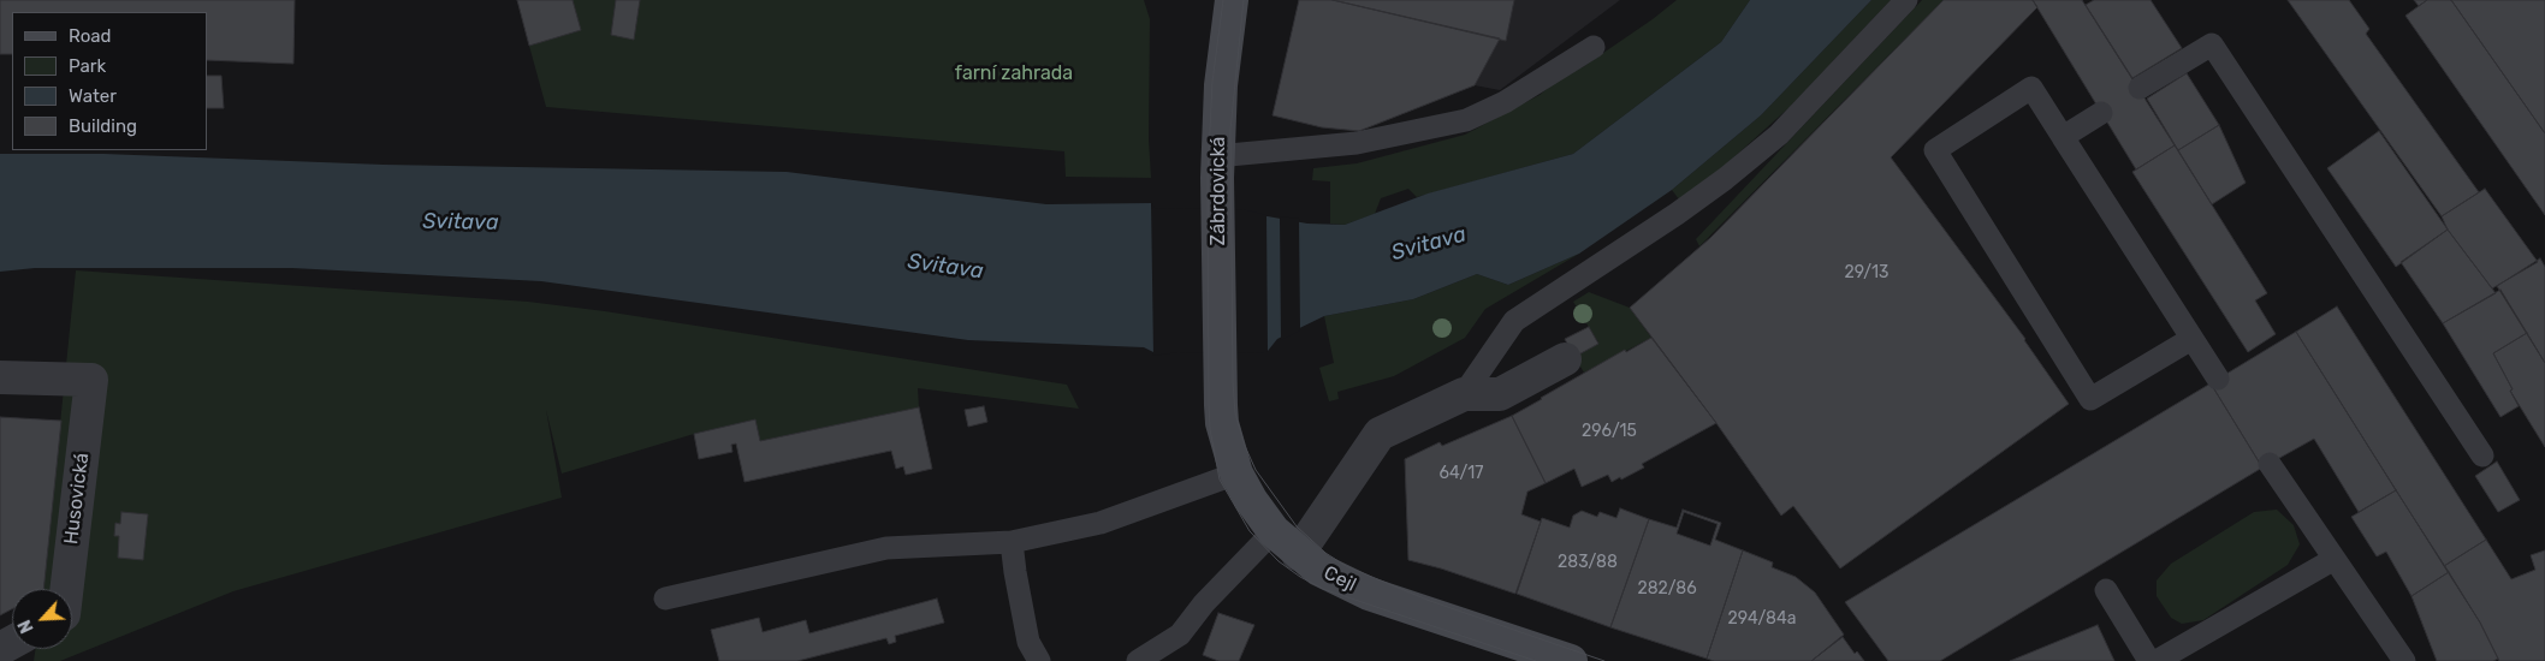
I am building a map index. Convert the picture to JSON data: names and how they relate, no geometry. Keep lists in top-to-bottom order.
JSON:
{
  "streets": {
    "street": ["Zábrdovická", "Husovická", "Cejl"]
  },
  "crossings": [
    ["Zábrdovická", "Cejl"]
  ],
  "water": ["Svitava"],
  "parks": ["farní zahrada"],
  "house_numbers": [
    "29/13",
    "296/15",
    "64/17",
    "283/88",
    "282/86",
    "294/84a"
  ],
  "legend": [
    "Road",
    "Park",
    "Water",
    "Building"
  ],
  "north": "bottom left"
}
